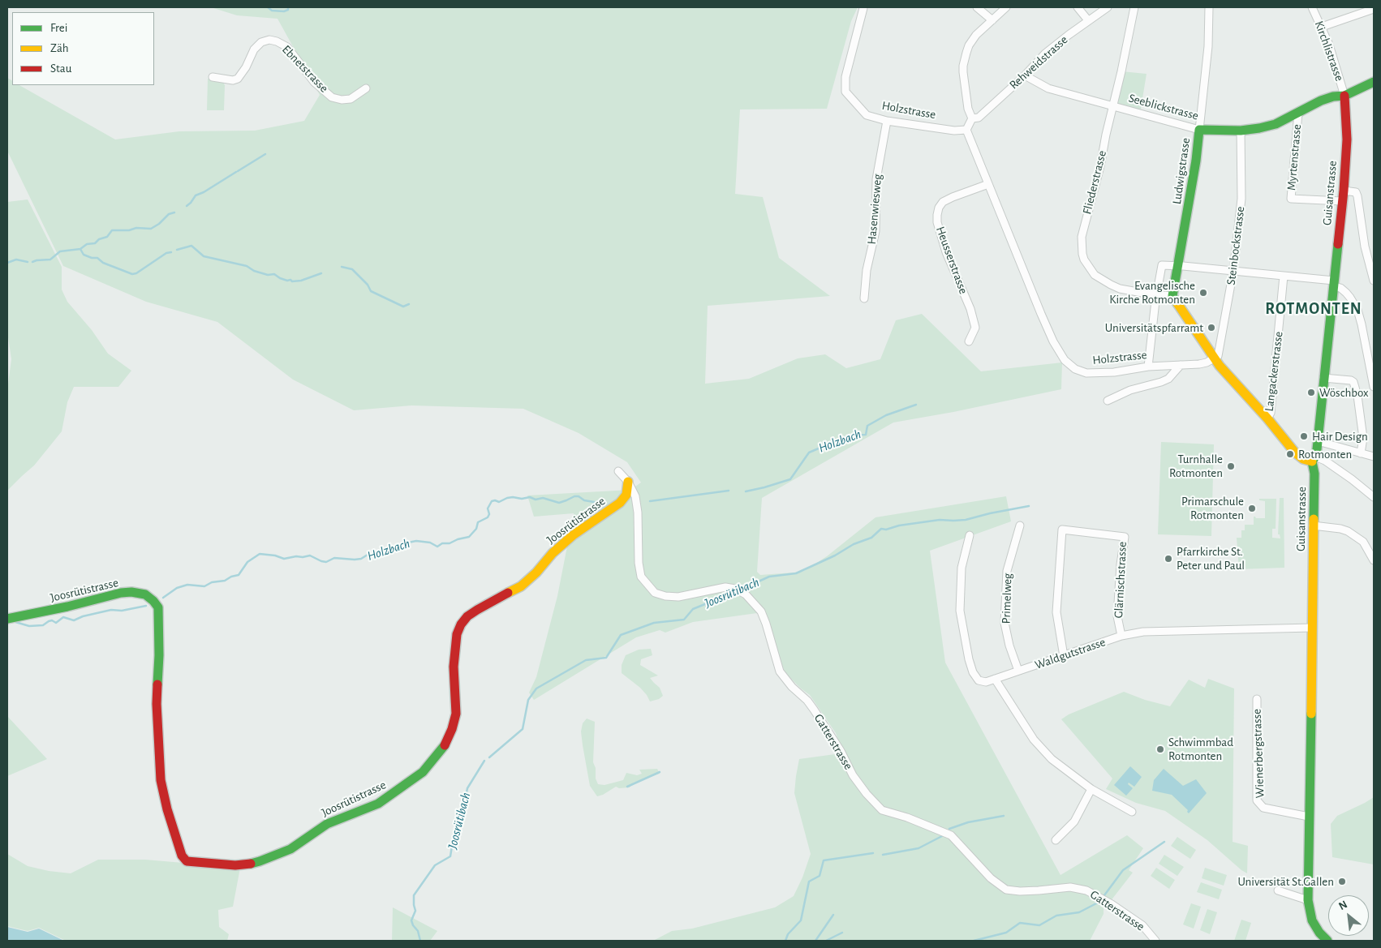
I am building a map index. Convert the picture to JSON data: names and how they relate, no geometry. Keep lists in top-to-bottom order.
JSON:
{
  "streets": {
    "street": [
      "Kirchlistrasse",
      "Rehweidstrasse",
      "Ebnetstrasse",
      "Seeblickstrasse",
      "Holzstrasse",
      "Myrtenstrasse",
      "Ludwigstrasse",
      "Fliederstrasse",
      "Guisanstrasse",
      "Hasenwiesweg",
      "Steinbockstrasse",
      "Heusserstrasse",
      "Langackerstrasse",
      "Joosrütistrasse",
      "Glärnischstrasse",
      "Primelweg",
      "Waldgutstrasse",
      "Gatterstrasse",
      "Wienerbergstrasse"
    ]
  },
  "crossings": [
    ["Kirchlistrasse", "Seeblickstrasse"],
    ["Kirchlistrasse", "Guisanstrasse"],
    ["Rehweidstrasse", "Seeblickstrasse"],
    ["Seeblickstrasse", "Myrtenstrasse"],
    ["Seeblickstrasse", "Ludwigstrasse"],
    ["Seeblickstrasse", "Fliederstrasse"],
    ["Seeblickstrasse", "Guisanstrasse"],
    ["Seeblickstrasse", "Steinbockstrasse"],
    ["Holzstrasse", "Hasenwiesweg"],
    ["Holzstrasse", "Steinbockstrasse"],
    ["Holzstrasse", "Heusserstrasse"],
    ["Myrtenstrasse", "Guisanstrasse"],
    ["Ludwigstrasse", "Fliederstrasse"],
    ["Guisanstrasse", "Waldgutstrasse"],
    ["Guisanstrasse", "Wienerbergstrasse"],
    ["Joosrütistrasse", "Gatterstrasse"],
    ["Glärnischstrasse", "Waldgutstrasse"],
    ["Primelweg", "Waldgutstrasse"]
  ],
  "districts": ["ROTMONTEN"],
  "water": ["Holzbach", "Joosrütibach"],
  "places": [
    "Evangelische Kirche Rotmonten",
    "Universitätspfarramt",
    "Wöschbox",
    "Hair Design",
    "Rotmonten",
    "Turnhalle Rotmonten",
    "Primarschule Rotmonten",
    "Pfarrkirche St. Peter und Paul",
    "Schwimmbad Rotmonten",
    "Universität St.Gallen"
  ],
  "legend": ["Frei", "Zäh", "Stau"],
  "north": "top left"
}
